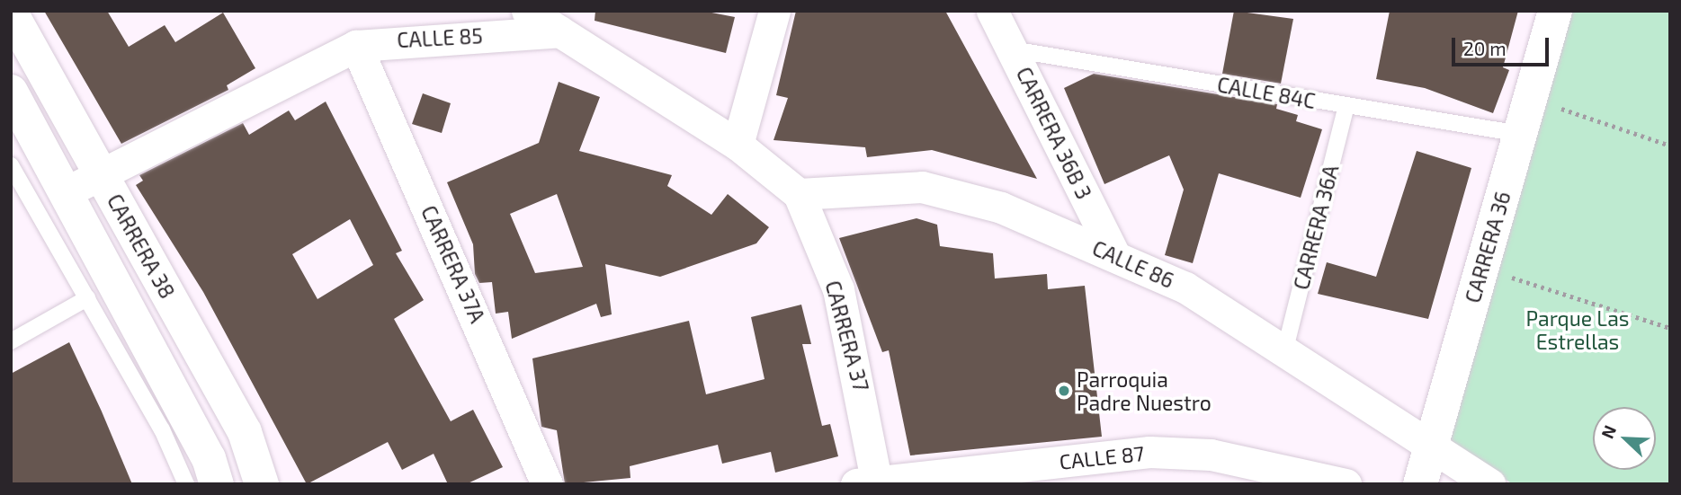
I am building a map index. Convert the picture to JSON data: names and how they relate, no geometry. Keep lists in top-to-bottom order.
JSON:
{
  "streets": {
    "main road": ["CARRERA 38", "CARRERA 36"],
    "street": [
      "CALLE 85",
      "CARRERA 36B 3",
      "CARRERA 37A",
      "CALLE 86",
      "CARRERA 37",
      "CALLE 87"
    ],
    "lane": ["CALLE 84C", "CARRERA 36A"]
  },
  "crossings": [
    ["CALLE 85", "CARRERA 38"],
    ["CALLE 85", "CARRERA 37A"],
    ["CALLE 84C", "CARRERA 36B 3"],
    ["CALLE 84C", "CARRERA 36A"],
    ["CALLE 84C", "CARRERA 36"],
    ["CARRERA 36B 3", "CALLE 86"],
    ["CARRERA 36A", "CALLE 86"],
    ["CARRERA 36", "CALLE 86"],
    ["CALLE 86", "CARRERA 37"],
    ["CARRERA 37", "CALLE 87"]
  ],
  "parks": ["Parque Las Estrellas"],
  "places": ["Parroquia Padre Nuestro"],
  "scale_bar": "20 m",
  "north": "top left"
}
